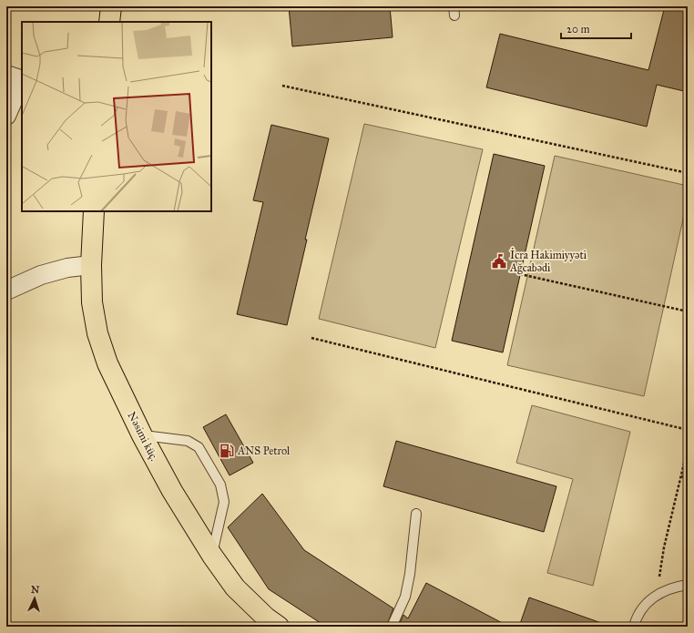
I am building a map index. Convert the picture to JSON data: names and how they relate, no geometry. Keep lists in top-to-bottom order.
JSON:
{
  "streets": {
    "main road": ["Nəsimi küç."]
  },
  "places": {
    "public building": ["İcra Hakimiyyəti Ağcabədi"],
    "fuel station": ["ANS Petrol"]
  },
  "scale_bar": "20 m",
  "north": "top"
}
